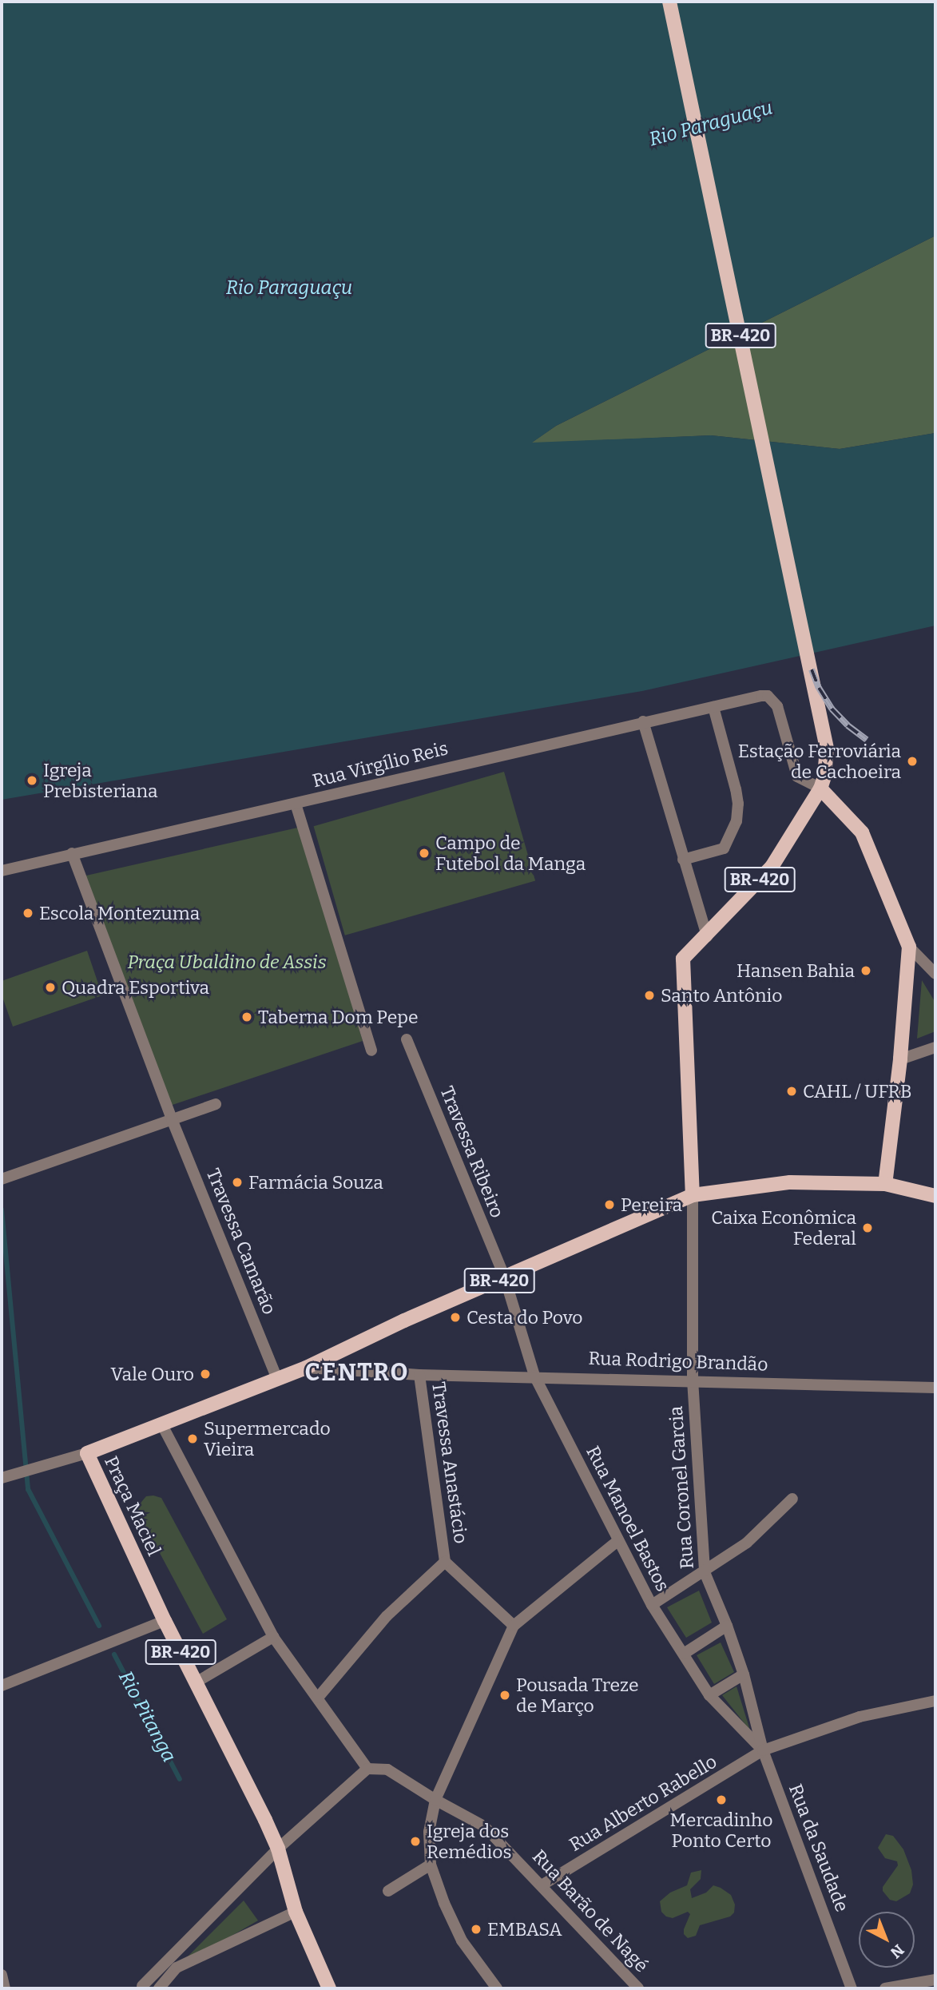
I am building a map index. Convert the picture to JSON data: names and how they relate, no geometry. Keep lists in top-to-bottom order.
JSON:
{
  "streets": {
    "main road": ["BR-420", "Praça Maciel"],
    "street": [
      "Rua Virgílio Reis",
      "Travessa Ribeiro",
      "Travessa Camarão",
      "Rua Rodrigo Brandão",
      "Travessa Anastácio",
      "Rua Coronel Garcia",
      "Rua Manoel Bastos",
      "Rua Alberto Rabello",
      "Rua da Saudade",
      "Rua Barão de Nagé"
    ]
  },
  "crossings": [
    ["BR-420", "Rua Virgílio Reis"],
    ["BR-420", "Travessa Ribeiro"],
    ["BR-420", "Travessa Camarão"],
    ["BR-420", "Rua Rodrigo Brandão"],
    ["BR-420", "Rua Coronel Garcia"],
    ["BR-420", "Praça Maciel"],
    ["BR-420", "Rua Manoel Bastos"],
    ["Travessa Ribeiro", "Rua Manoel Bastos"],
    ["Rua Rodrigo Brandão", "Travessa Anastácio"],
    ["Rua Rodrigo Brandão", "Rua Coronel Garcia"],
    ["Rua Rodrigo Brandão", "Rua Manoel Bastos"],
    ["Rua Coronel Garcia", "Rua Manoel Bastos"],
    ["Rua Coronel Garcia", "Rua Alberto Rabello"],
    ["Rua Coronel Garcia", "Rua da Saudade"],
    ["Rua Manoel Bastos", "Rua Alberto Rabello"],
    ["Rua Manoel Bastos", "Rua da Saudade"],
    ["Rua Alberto Rabello", "Rua da Saudade"],
    ["Rua Alberto Rabello", "Rua Barão de Nagé"]
  ],
  "districts": ["CENTRO"],
  "water": ["Rio Paraguaçu", "Rio Pitanga"],
  "parks": ["Praça Ubaldino de Assis"],
  "places": [
    "Estação Ferroviária de Cachoeira",
    "Igreja Prebisteriana",
    "Campo de Futebol da Manga",
    "Escola Montezuma",
    "Hansen Bahia",
    "Quadra Esportiva",
    "Santo Antônio",
    "Taberna Dom Pepe",
    "CAHL / UFRB",
    "Farmácia Souza",
    "Pereira",
    "Caixa Econômica Federal",
    "Cesta do Povo",
    "Vale Ouro",
    "Supermercado Vieira",
    "Pousada Treze de Março",
    "Mercadinho Ponto Certo",
    "Igreja dos Remédios",
    "EMBASA"
  ],
  "north": "bottom right"
}
